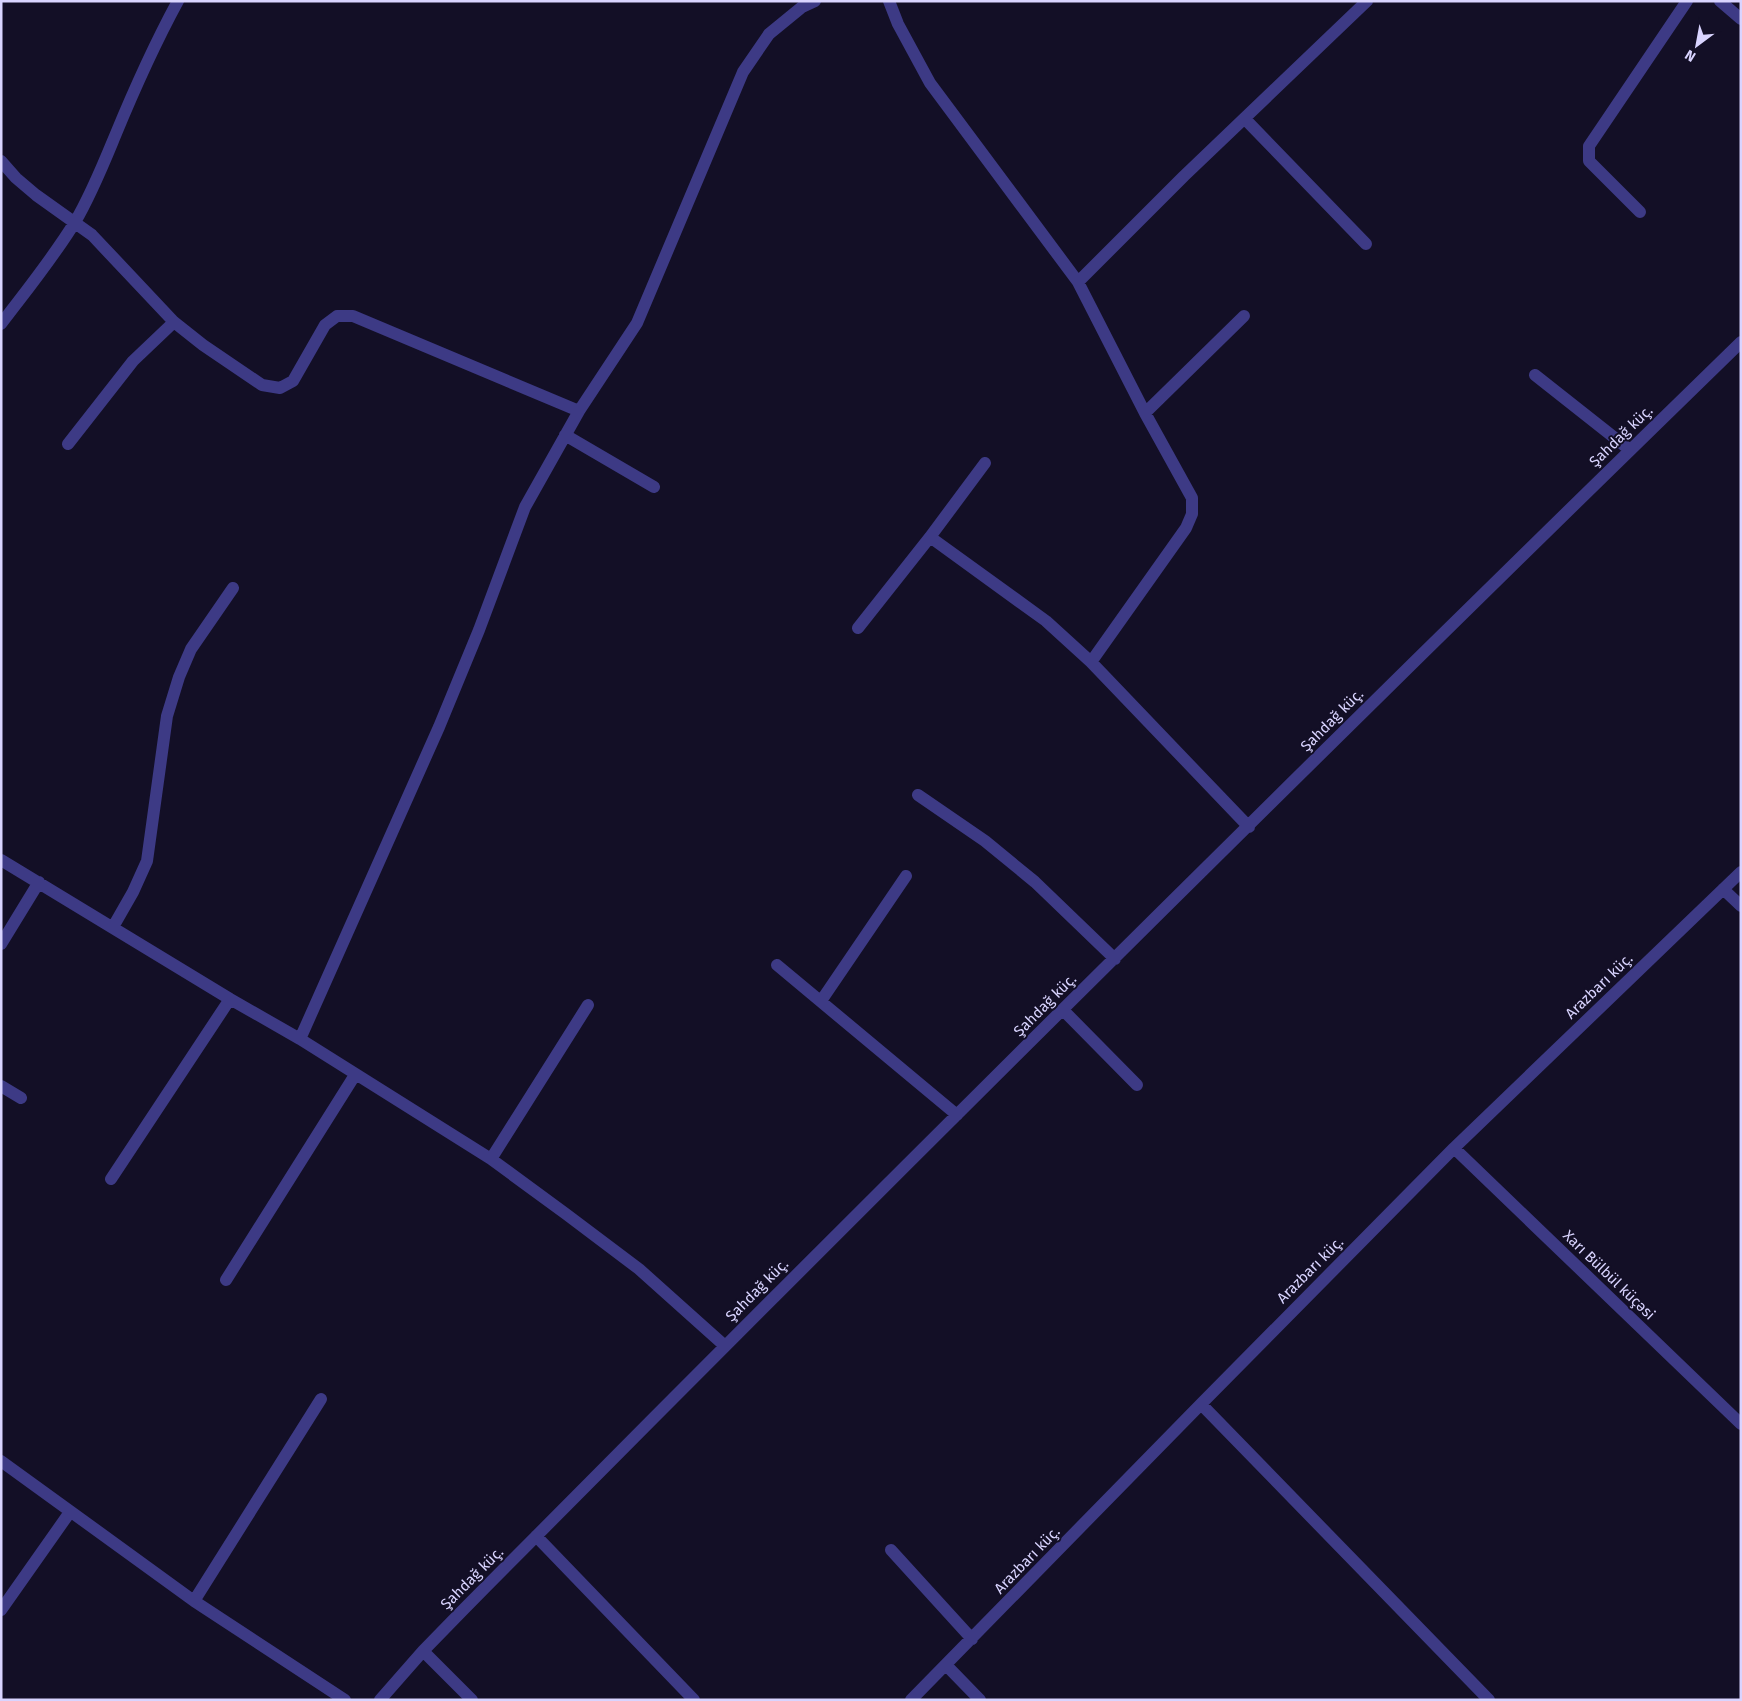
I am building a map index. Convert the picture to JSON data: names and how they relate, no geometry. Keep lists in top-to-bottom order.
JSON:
{
  "streets": {
    "street": ["Şahdağ küç.", "Arazbarı küç.", "Xarı Bülbül küçəsi"]
  },
  "crossings": [
    ["Arazbarı küç.", "Xarı Bülbül küçəsi"]
  ],
  "north": "bottom left"
}
